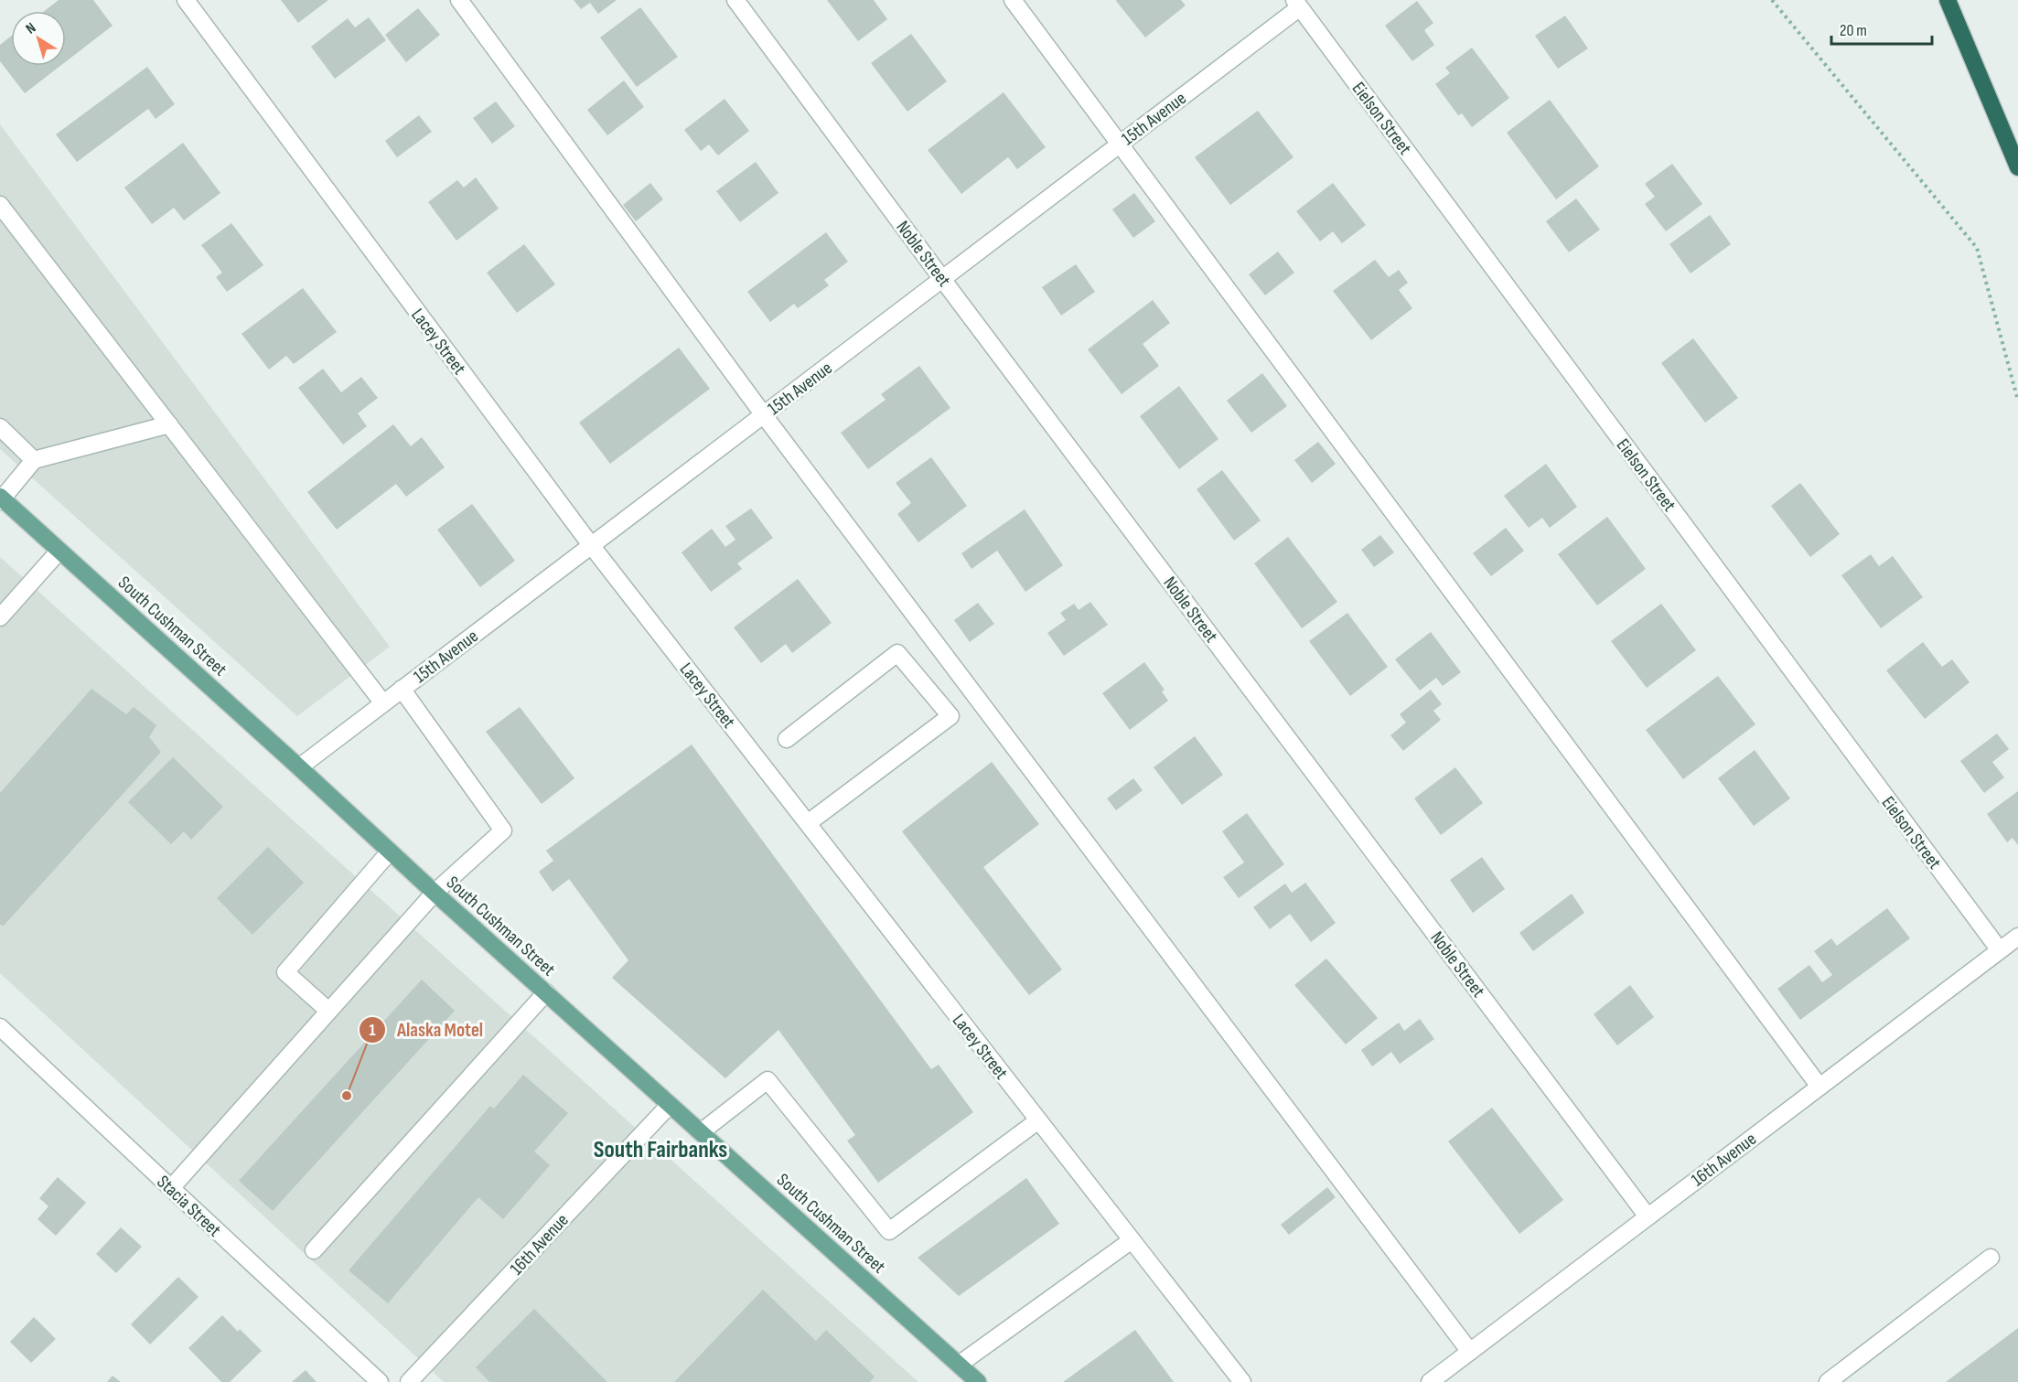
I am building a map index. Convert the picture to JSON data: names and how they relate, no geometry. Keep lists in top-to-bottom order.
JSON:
{
  "streets": {
    "main road": ["South Cushman Street"],
    "street": [
      "15th Avenue",
      "Eielson Street",
      "Noble Street",
      "Lacey Street",
      "16th Avenue",
      "Stacia Street"
    ]
  },
  "crossings": [
    ["15th Avenue", "Eielson Street"],
    ["15th Avenue", "Noble Street"],
    ["15th Avenue", "Lacey Street"],
    ["15th Avenue", "South Cushman Street"],
    ["Eielson Street", "16th Avenue"],
    ["Noble Street", "16th Avenue"],
    ["South Cushman Street", "16th Avenue"]
  ],
  "districts": ["South Fairbanks"],
  "places": ["Alaska Motel"],
  "scale_bar": "20 m",
  "north": "top left"
}
